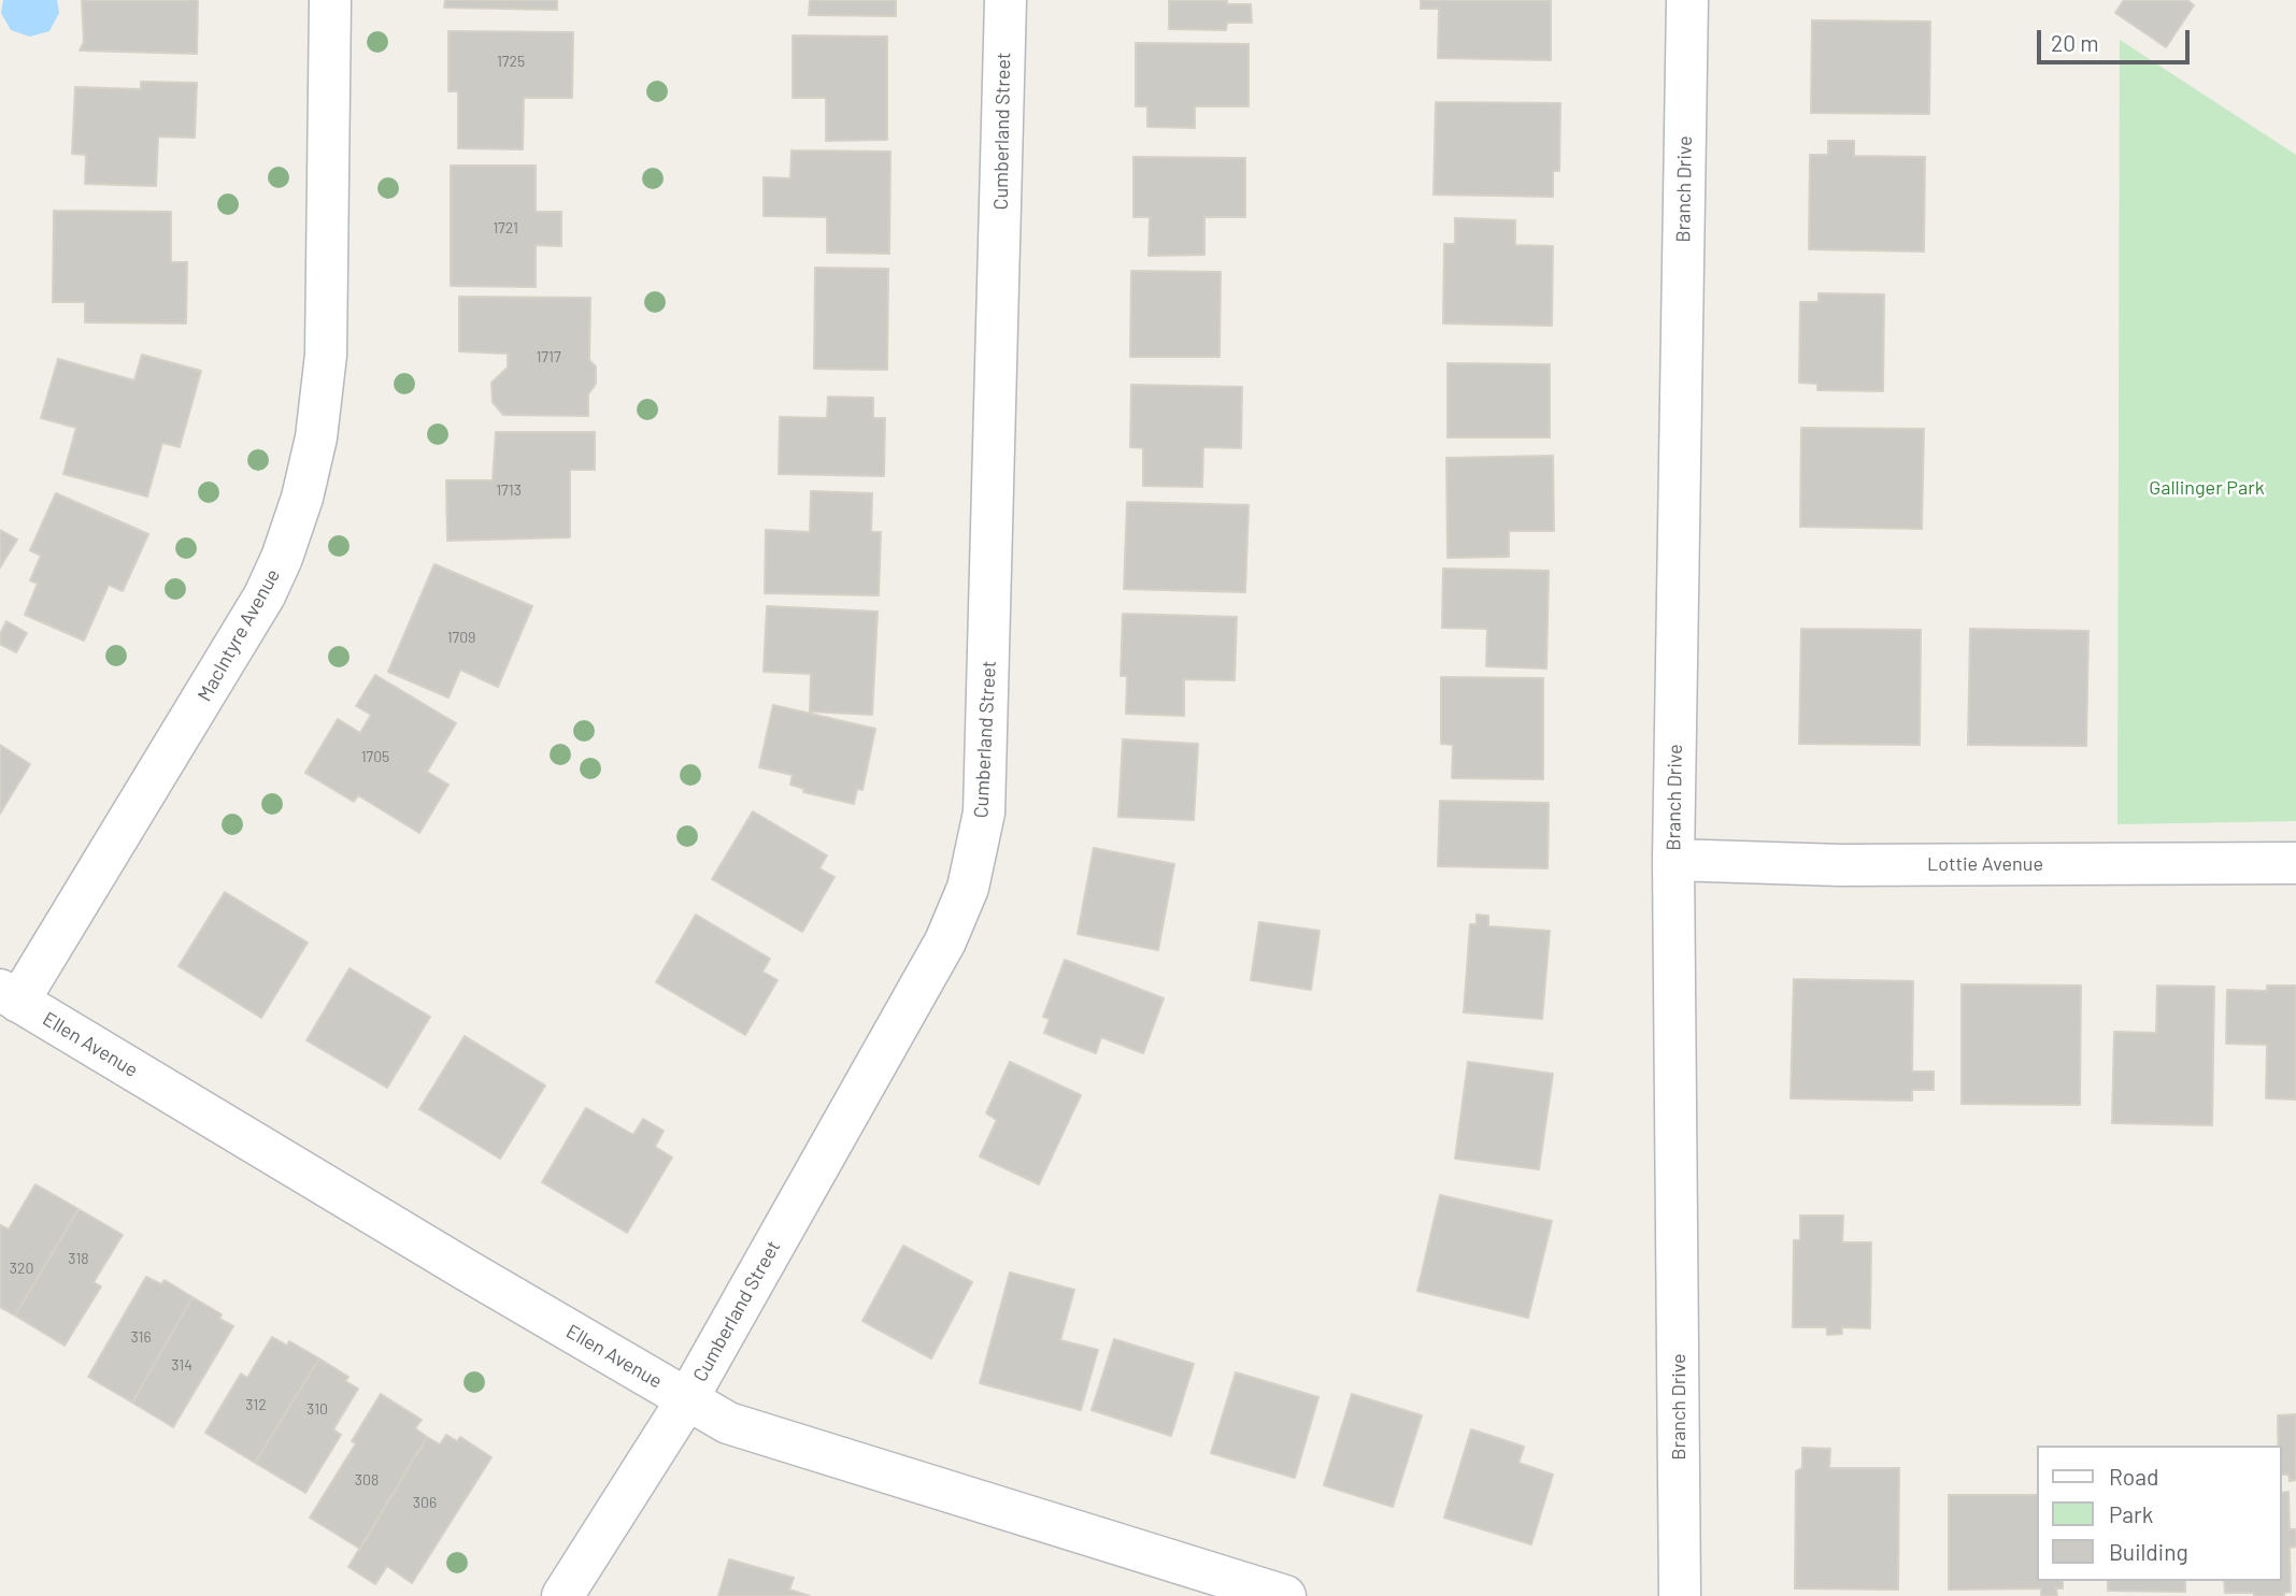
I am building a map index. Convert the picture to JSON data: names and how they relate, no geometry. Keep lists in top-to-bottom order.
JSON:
{
  "streets": {
    "street": [
      "Cumberland Street",
      "Branch Drive",
      "MacIntyre Avenue",
      "Lottie Avenue",
      "Ellen Avenue"
    ]
  },
  "crossings": [
    ["Cumberland Street", "Ellen Avenue"],
    ["Branch Drive", "Lottie Avenue"],
    ["MacIntyre Avenue", "Ellen Avenue"]
  ],
  "parks": ["Gallinger Park"],
  "house_numbers": [
    "1725",
    "1721",
    "1717",
    "1713",
    "1709",
    "1705",
    "318",
    "320",
    "316",
    "314",
    "312",
    "310",
    "308",
    "306"
  ],
  "legend": ["Road", "Park", "Building"],
  "scale_bar": "20 m"
}
